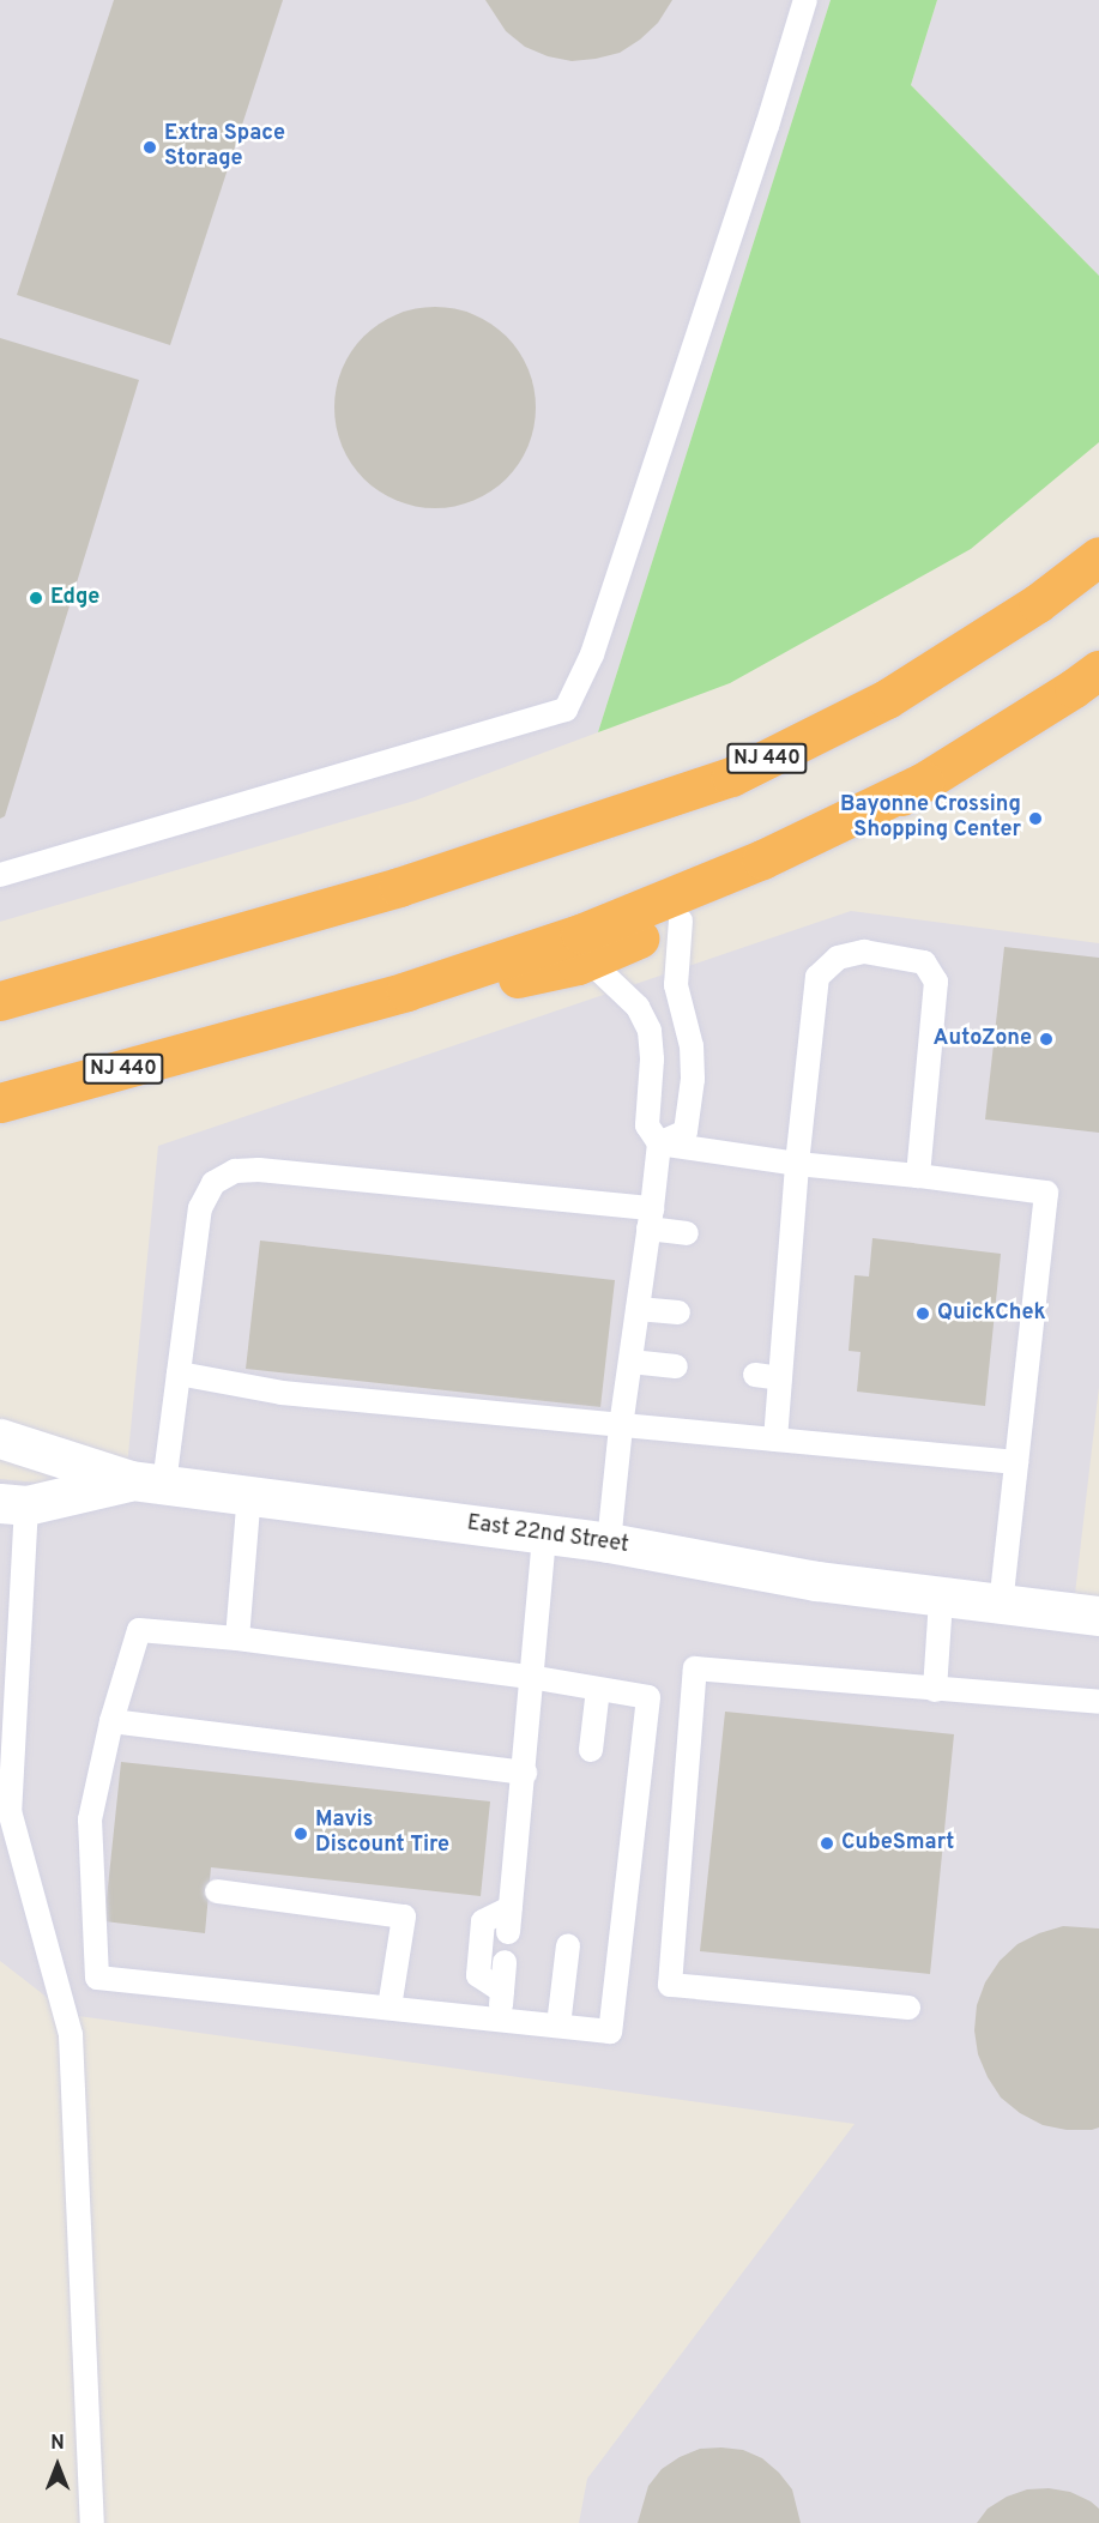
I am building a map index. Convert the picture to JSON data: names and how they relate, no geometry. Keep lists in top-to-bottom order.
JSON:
{
  "streets": {
    "highway": ["NJ 440"],
    "street": ["East 22nd Street"]
  },
  "places": [
    "Extra Space Storage",
    "Edge",
    "Bayonne Crossing Shopping Center",
    "AutoZone",
    "QuickChek",
    "Mavis Discount Tire",
    "CubeSmart"
  ],
  "north": "top"
}
